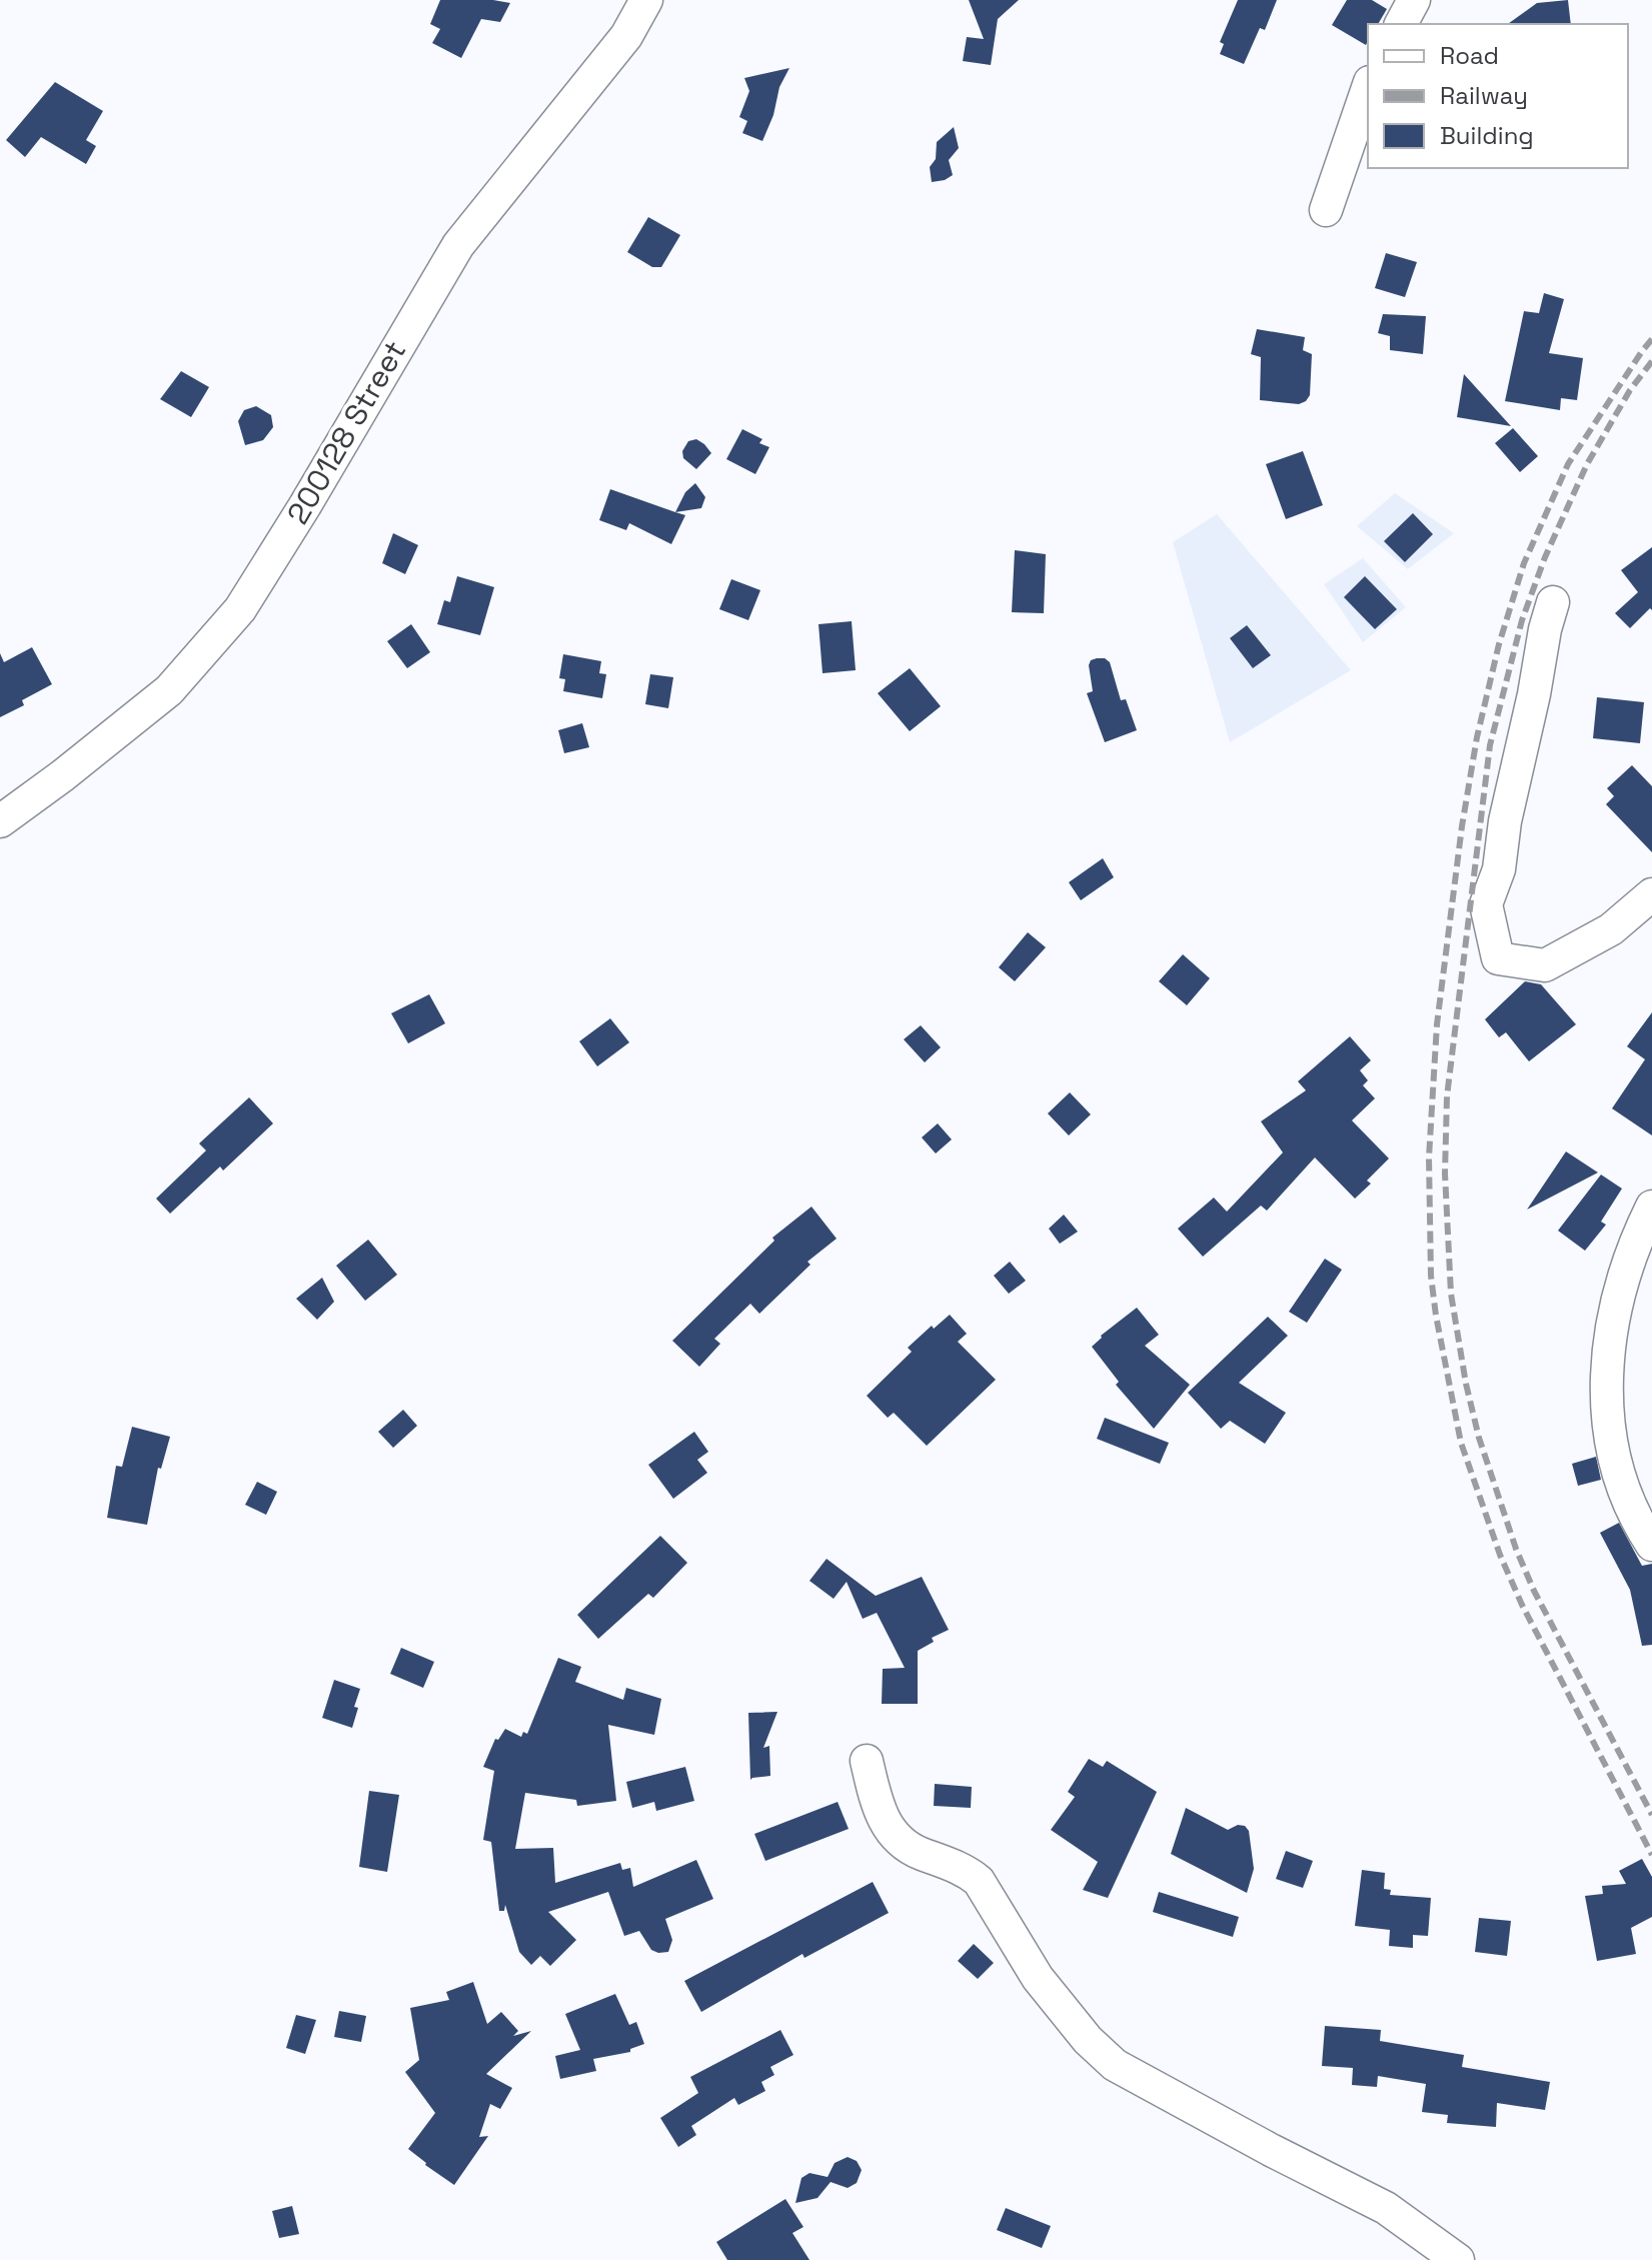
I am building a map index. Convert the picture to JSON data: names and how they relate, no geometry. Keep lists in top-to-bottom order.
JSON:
{
  "streets": {
    "street": ["200128 Street"]
  },
  "legend": ["Road", "Railway", "Building"]
}
